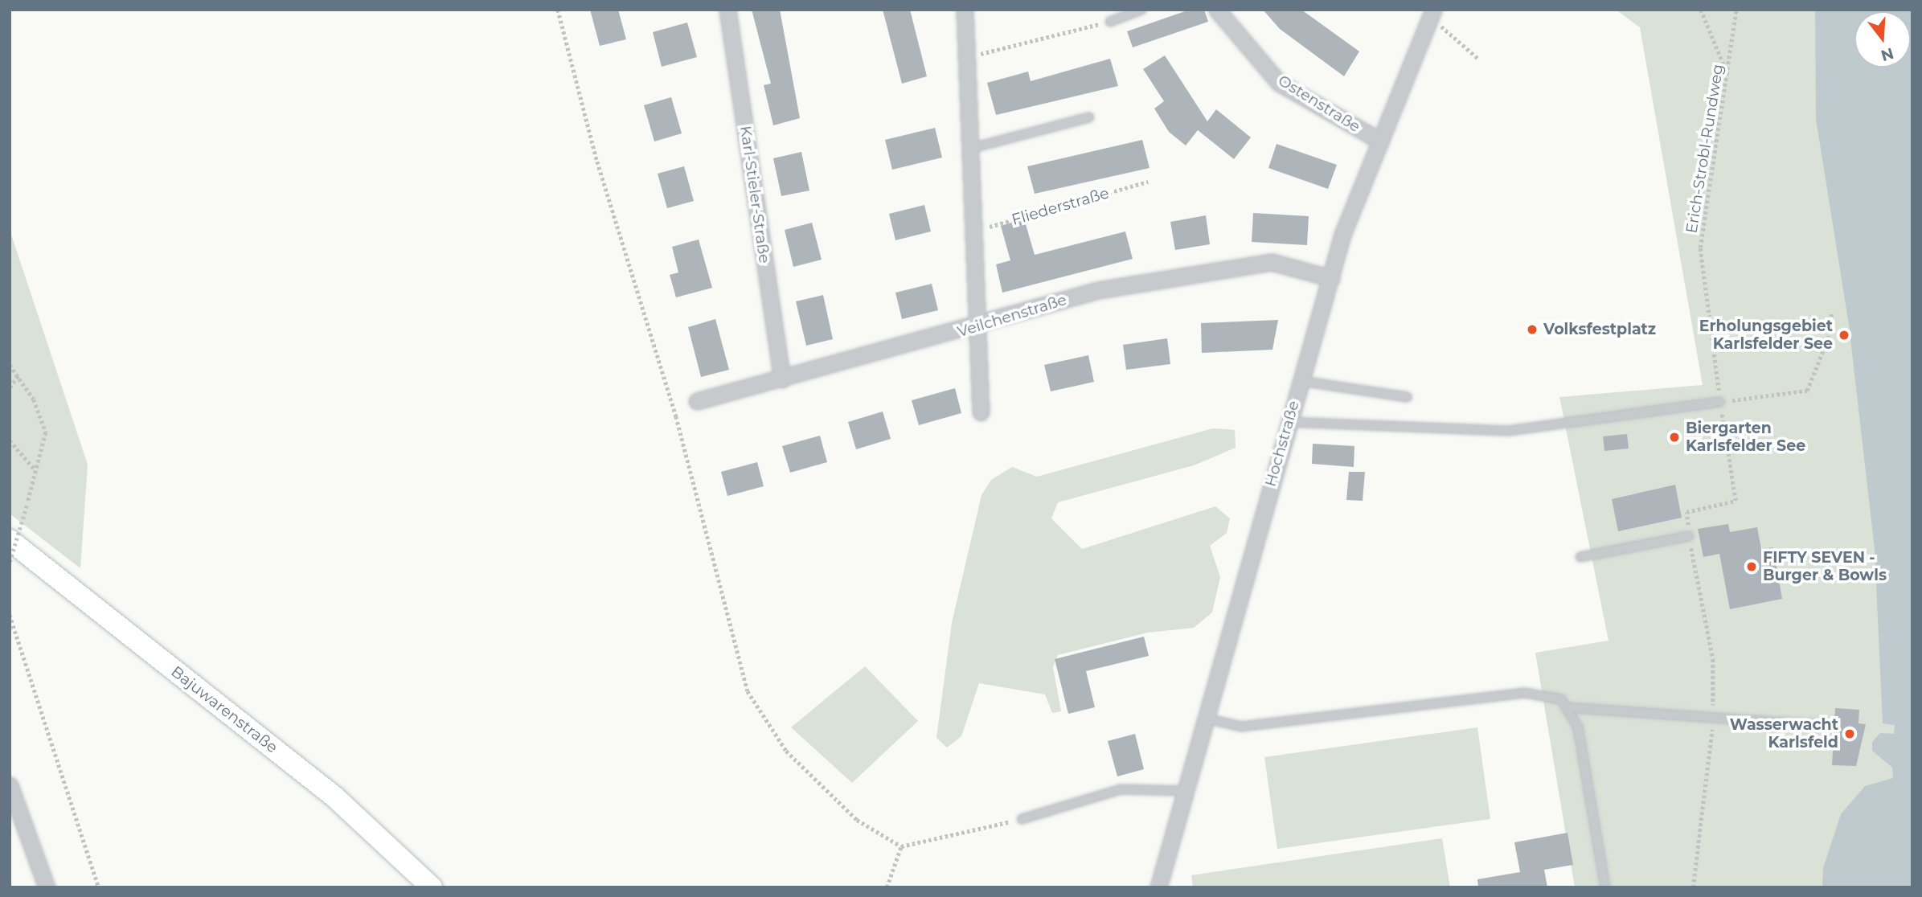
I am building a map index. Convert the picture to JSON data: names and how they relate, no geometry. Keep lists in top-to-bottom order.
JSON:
{
  "streets": {
    "main road": ["Bajuwarenstraße"],
    "street": [
      "Ostenstraße",
      "Karl-Stieler-Straße",
      "Veilchenstraße",
      "Hochstraße"
    ],
    "path": ["Erich-Strobl-Rundweg", "Fliederstraße"]
  },
  "crossings": [
    ["Ostenstraße", "Hochstraße"],
    ["Karl-Stieler-Straße", "Veilchenstraße"],
    ["Veilchenstraße", "Hochstraße"]
  ],
  "places": [
    "Volksfestplatz",
    "Erholungsgebiet Karlsfelder See",
    "Biergarten Karlsfelder See",
    "FIFTY SEVEN - Burger & Bowls",
    "Wasserwacht Karlsfeld"
  ],
  "north": "bottom"
}
